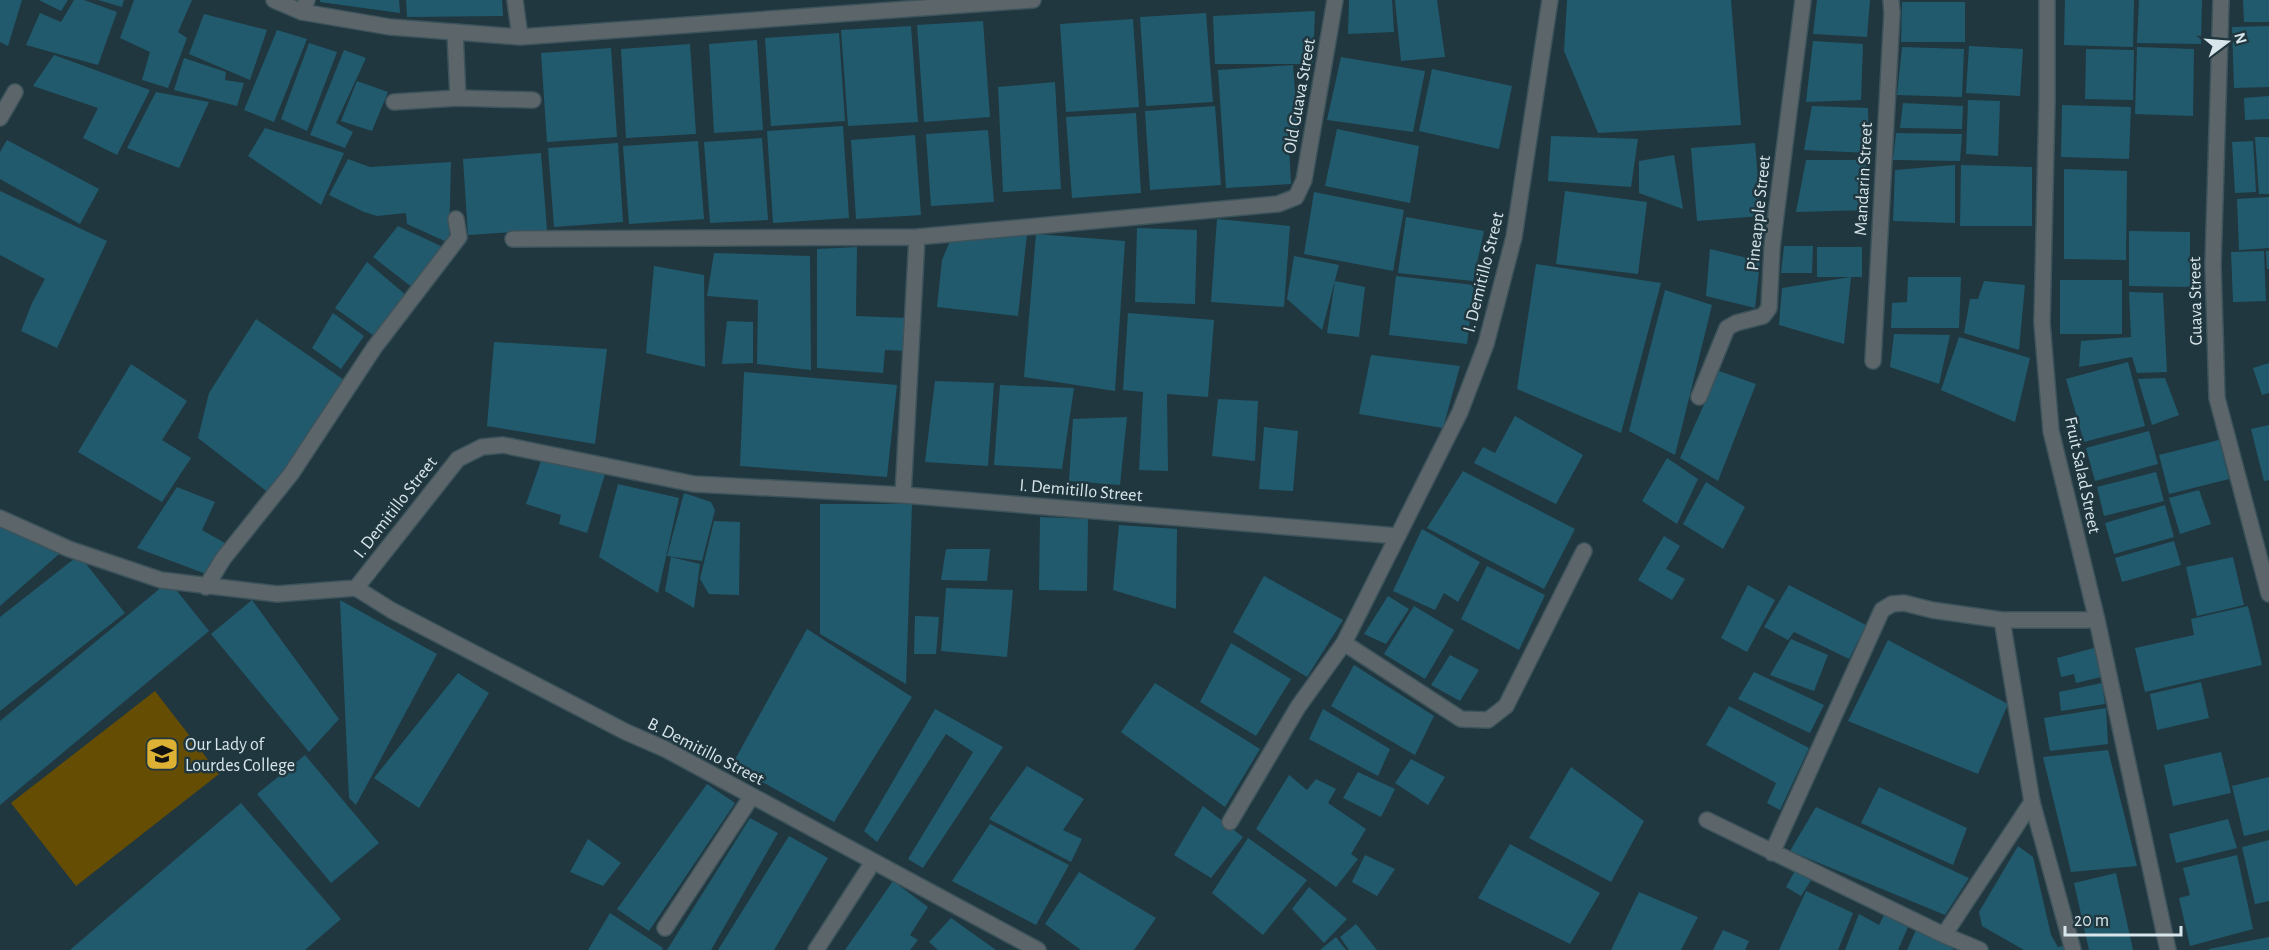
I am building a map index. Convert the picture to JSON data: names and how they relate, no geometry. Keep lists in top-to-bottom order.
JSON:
{
  "streets": {
    "street": [
      "Old Guava Street",
      "Mandarin Street",
      "Pineapple Street",
      "I. Demitillo Street",
      "Guava Street",
      "Fruit Salad Street",
      "B. Demitillo Street"
    ]
  },
  "crossings": [
    ["I. Demitillo Street", "B. Demitillo Street"]
  ],
  "places": {
    "school or university": ["Our Lady of Lourdes College"]
  },
  "scale_bar": "20 m",
  "north": "right"
}
